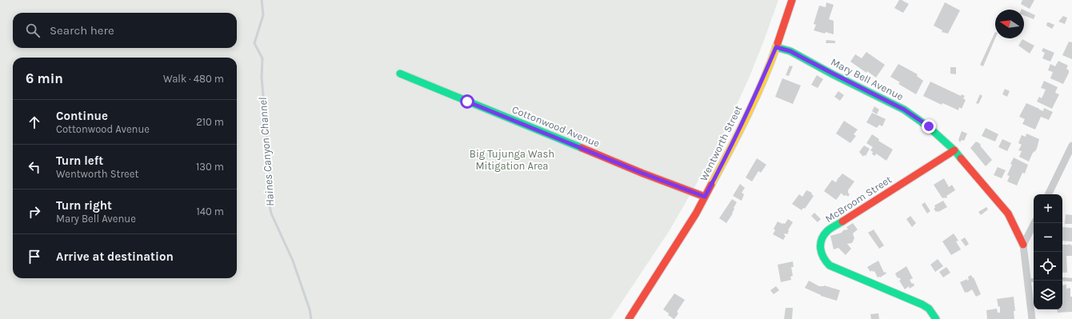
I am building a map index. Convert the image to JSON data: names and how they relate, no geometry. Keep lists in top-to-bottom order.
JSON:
{
  "streets": {
    "street": [
      "Mary Bell Avenue",
      "Cottonwood Avenue",
      "Wentworth Street",
      "McBroom Street"
    ]
  },
  "crossings": [
    ["Mary Bell Avenue", "Wentworth Street"],
    ["Mary Bell Avenue", "McBroom Street"],
    ["Cottonwood Avenue", "Wentworth Street"]
  ],
  "water": ["Haines Canyon Channel"],
  "parks": ["Big Tujunga Wash Mitigation Area"],
  "north": "left",
  "page": {
    "search": "Search here",
    "heading": ["6 min", "Walk · 480 m"],
    "list": [
      ["Continue", "Cottonwood Avenue", "210 m"],
      ["Turn left", "Wentworth Street", "130 m"],
      ["Turn right", "Mary Bell Avenue", "140 m"],
      "Arrive at destination"
    ],
    "map_buttons": ["+", "−"]
  }
}
